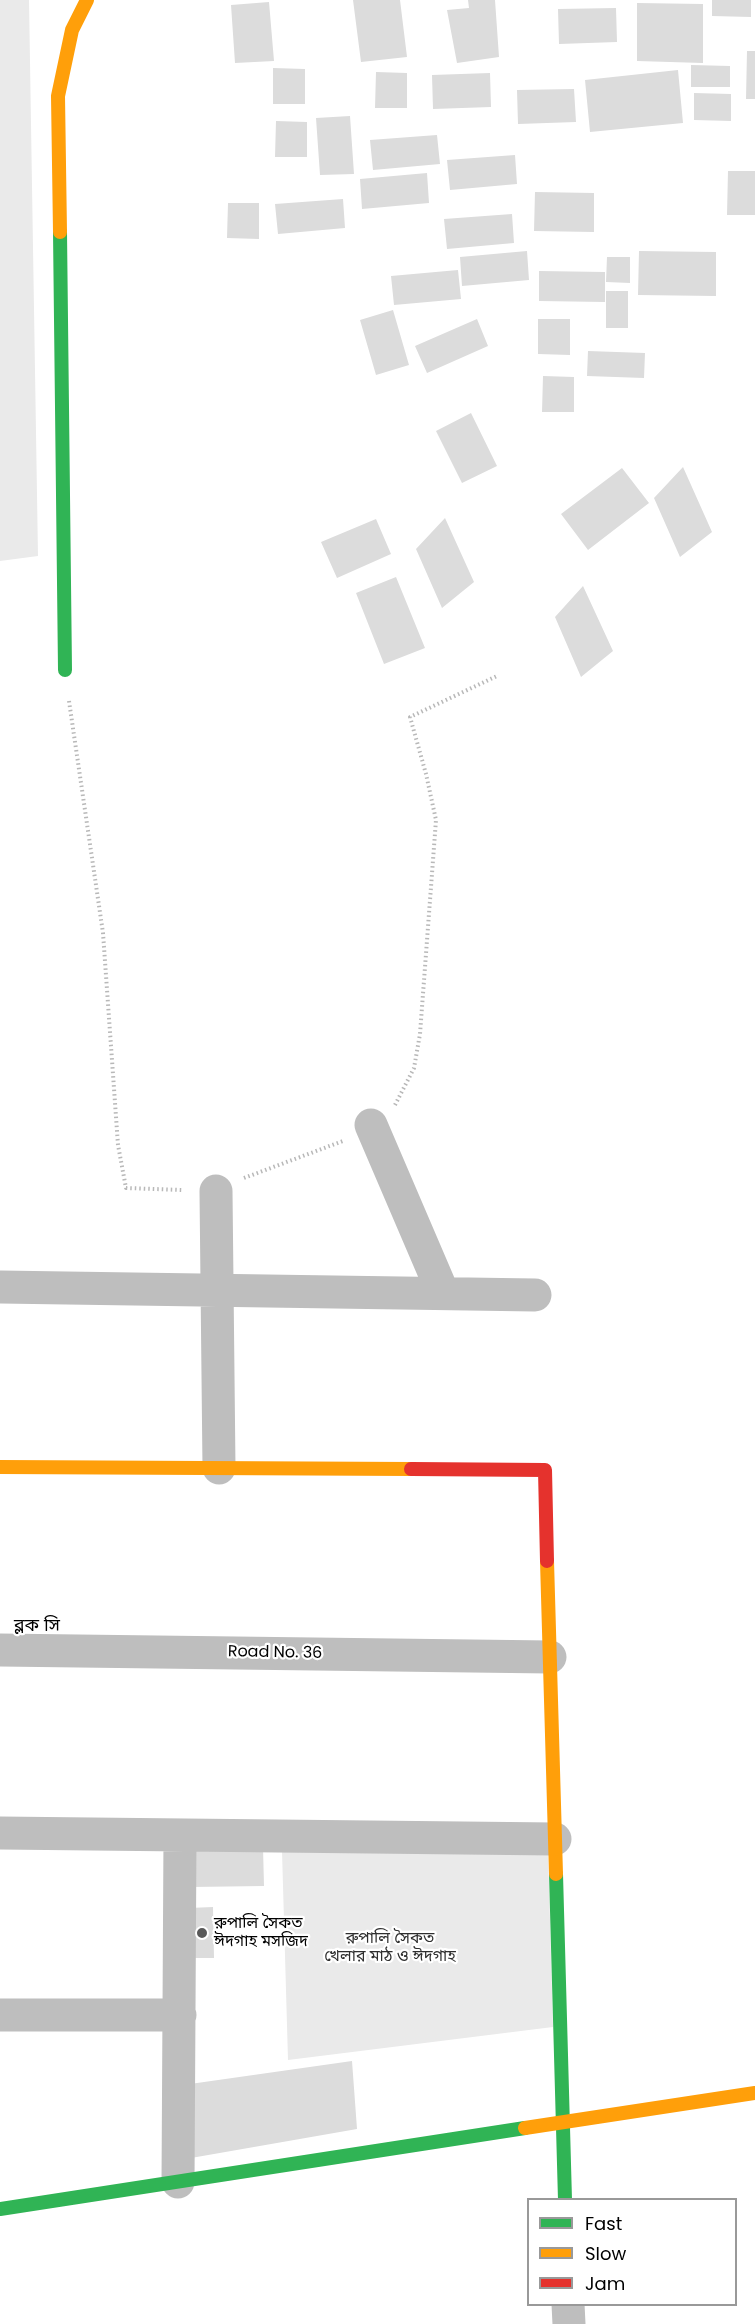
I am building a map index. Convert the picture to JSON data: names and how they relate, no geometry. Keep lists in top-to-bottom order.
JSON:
{
  "streets": {
    "street": ["Road No. 36"]
  },
  "districts": ["ব্লক সি"],
  "parks": ["রুপালি সৈকত খেলার মাঠ ও ঈদগাহ"],
  "places": ["রুপালি সৈকত ঈদগাহ মসজিদ"],
  "legend": ["Fast", "Slow", "Jam"]
}
